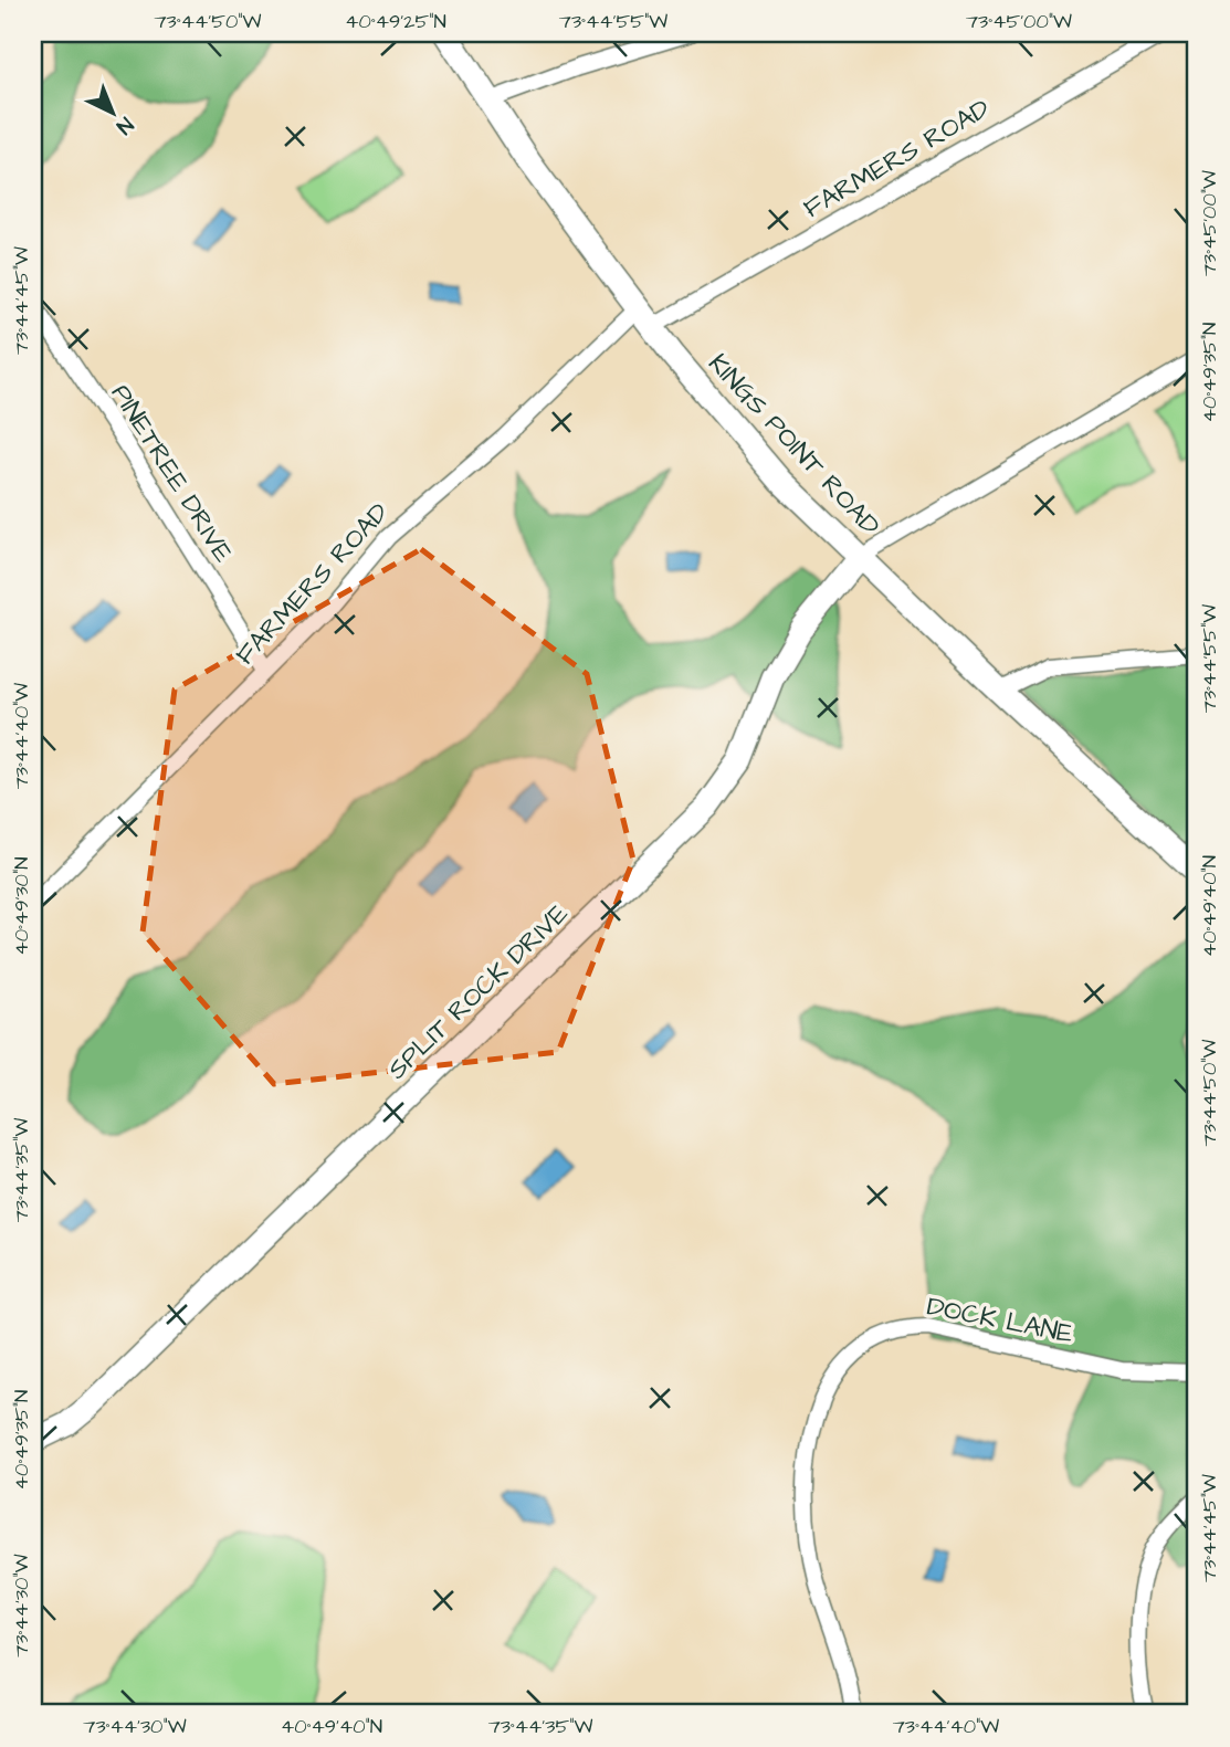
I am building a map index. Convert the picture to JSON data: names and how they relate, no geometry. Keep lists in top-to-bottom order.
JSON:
{
  "streets": {
    "street": [
      "FARMERS ROAD",
      "KINGS POINT ROAD",
      "PINETREE DRIVE",
      "SPLIT ROCK DRIVE",
      "DOCK LANE"
    ]
  },
  "crossings": [
    ["FARMERS ROAD", "KINGS POINT ROAD"],
    ["FARMERS ROAD", "PINETREE DRIVE"],
    ["KINGS POINT ROAD", "SPLIT ROCK DRIVE"]
  ],
  "north": "bottom right",
  "coordinates": [
    "73°44'50\"W",
    "40°49'25\"N",
    "73°44'55\"W",
    "73°45'00\"W",
    "73°44'45\"W",
    "40°49'35\"N",
    "73°44'40\"W",
    "40°49'30\"N",
    "40°49'40\"N",
    "73°44'35\"W",
    "73°44'30\"W"
  ]
}
